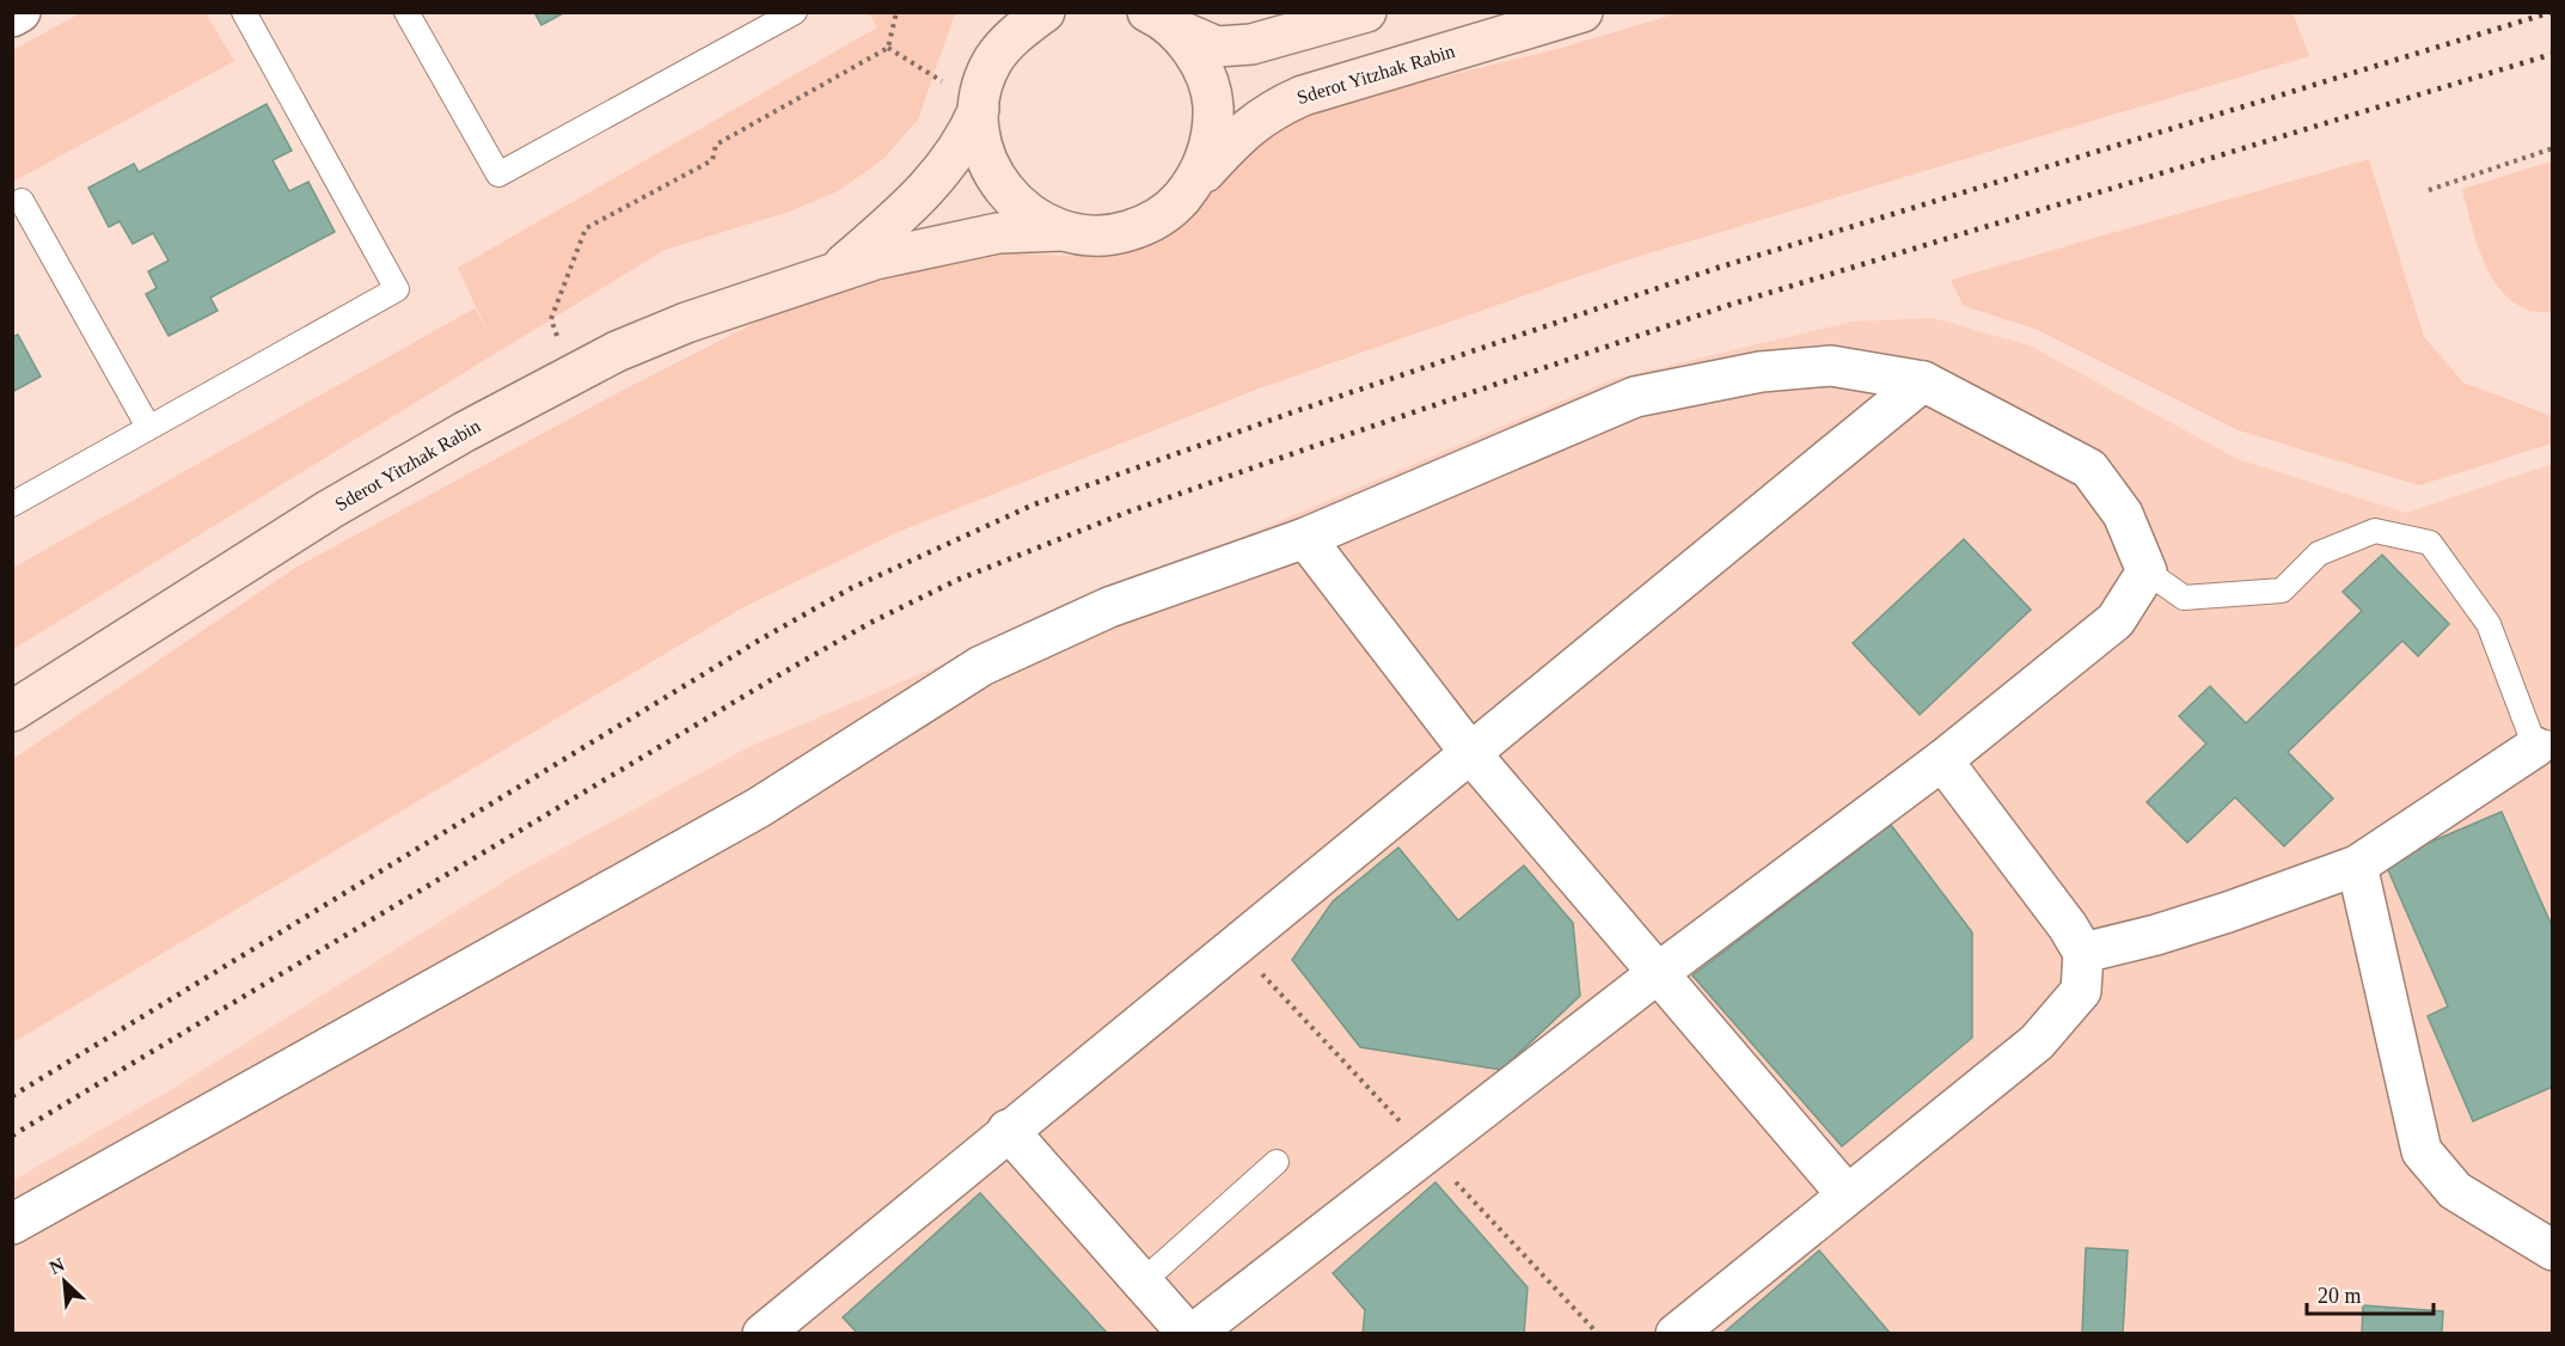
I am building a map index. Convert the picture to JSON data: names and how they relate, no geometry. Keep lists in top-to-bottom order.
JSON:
{
  "streets": {
    "main road": ["Sderot Yitzhak Rabin"]
  },
  "scale_bar": "20 m",
  "north": "top left"
}
